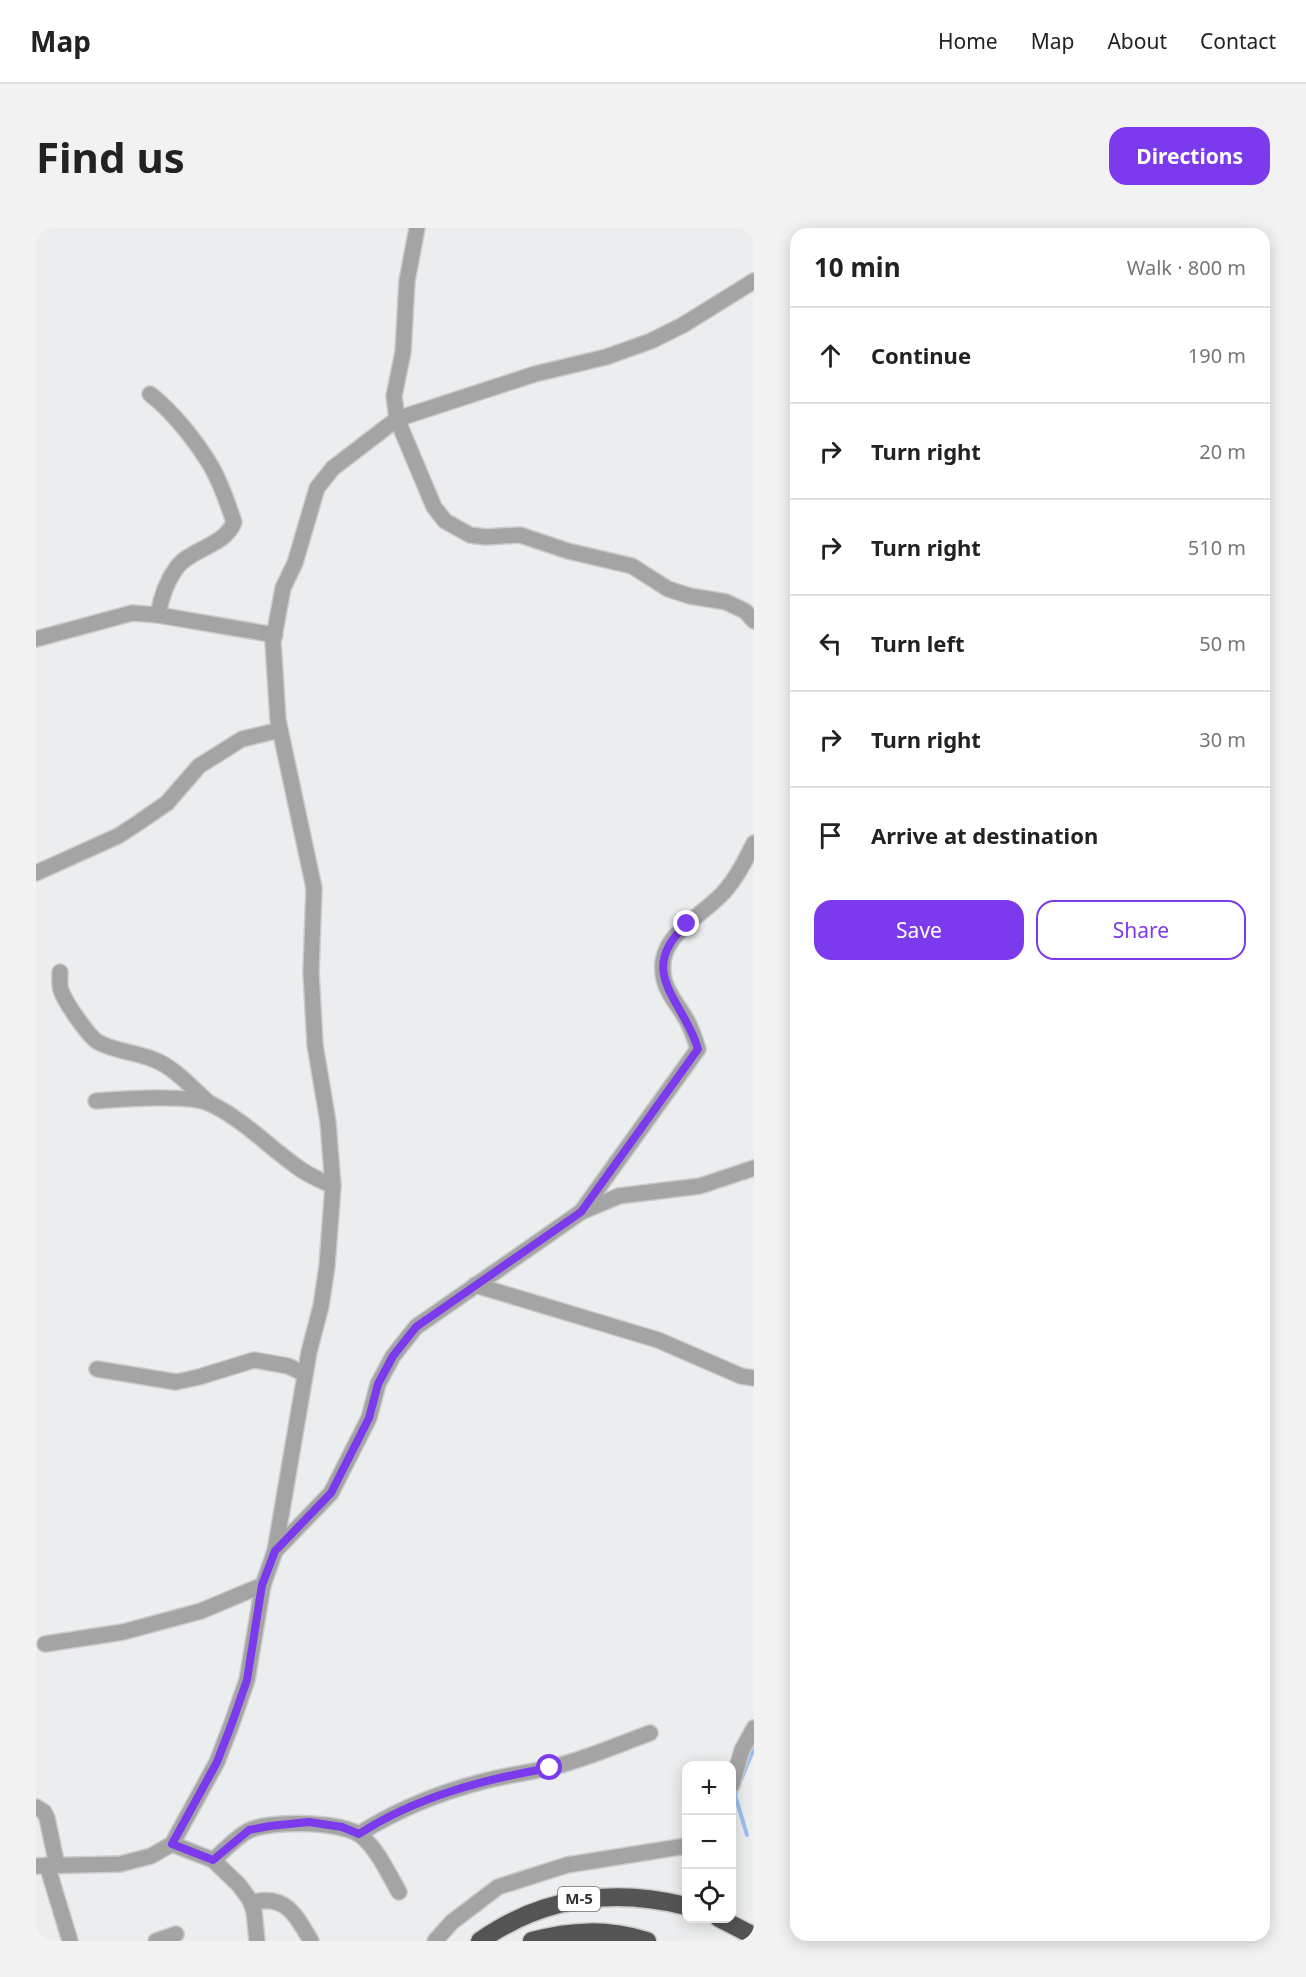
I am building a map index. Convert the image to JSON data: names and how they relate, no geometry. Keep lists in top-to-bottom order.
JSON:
{
  "streets": {
    "highway": ["M-5"]
  },
  "page": {
    "header": "Map",
    "nav": [
      "Home",
      "Map",
      "About",
      "Contact"
    ],
    "buttons": [
      "Directions",
      ["Save", "Share"]
    ],
    "title": "Find us",
    "heading": ["10 min", "Walk · 800 m"],
    "list": [
      ["Continue", "190 m"],
      ["Turn right", "20 m"],
      ["Turn right", "510 m"],
      ["Turn left", "50 m"],
      ["Turn right", "30 m"],
      "Arrive at destination"
    ],
    "map_buttons": ["+", "−"]
  }
}
